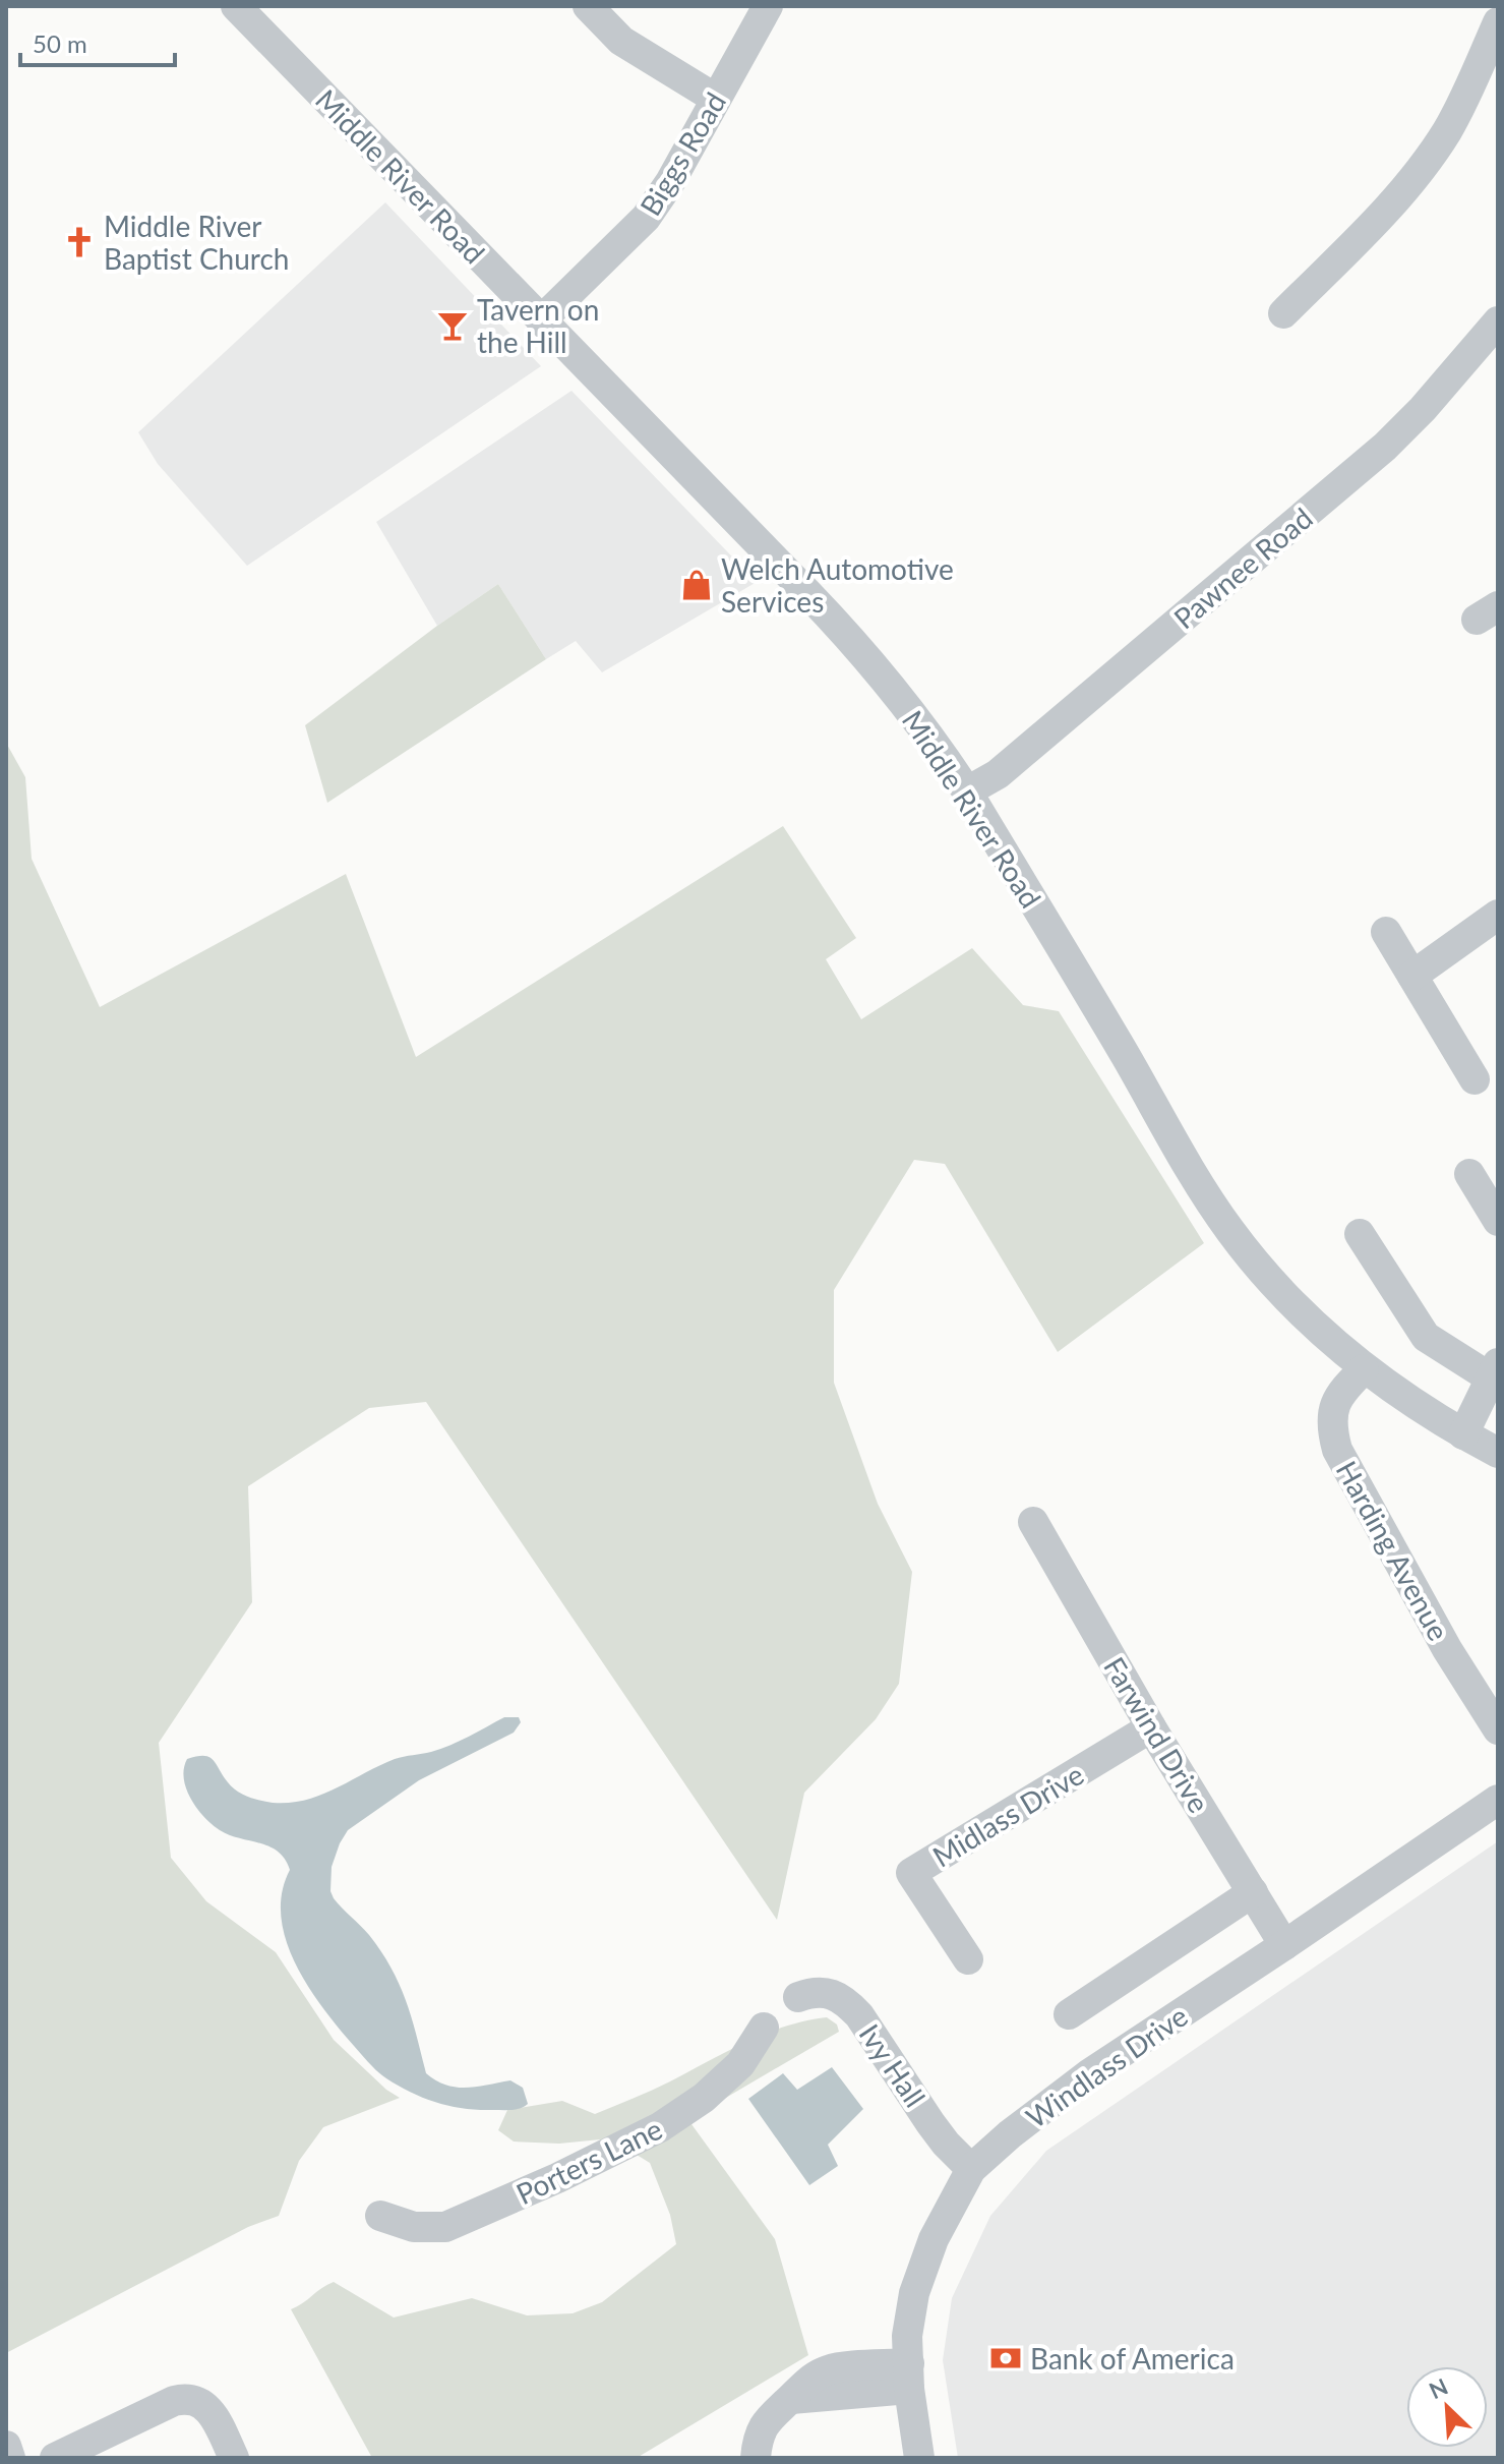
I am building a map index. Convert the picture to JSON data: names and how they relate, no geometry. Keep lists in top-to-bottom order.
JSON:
{
  "streets": {
    "street": [
      "Biggs Road",
      "Middle River Road",
      "Pawnee Road",
      "Harding Avenue",
      "Farwind Drive",
      "Midlass Drive",
      "Ivy Hall",
      "Windlass Drive",
      "Porters Lane"
    ]
  },
  "crossings": [
    ["Biggs Road", "Middle River Road"],
    ["Middle River Road", "Pawnee Road"],
    ["Middle River Road", "Harding Avenue"],
    ["Farwind Drive", "Midlass Drive"],
    ["Farwind Drive", "Windlass Drive"],
    ["Ivy Hall", "Windlass Drive"]
  ],
  "places": {
    "church": ["Middle River Baptist Church"],
    "bar": ["Tavern on the Hill"],
    "shop": ["Welch Automotive Services"],
    "bank": ["Bank of America"]
  },
  "scale_bar": "50 m",
  "north": "top left"
}
